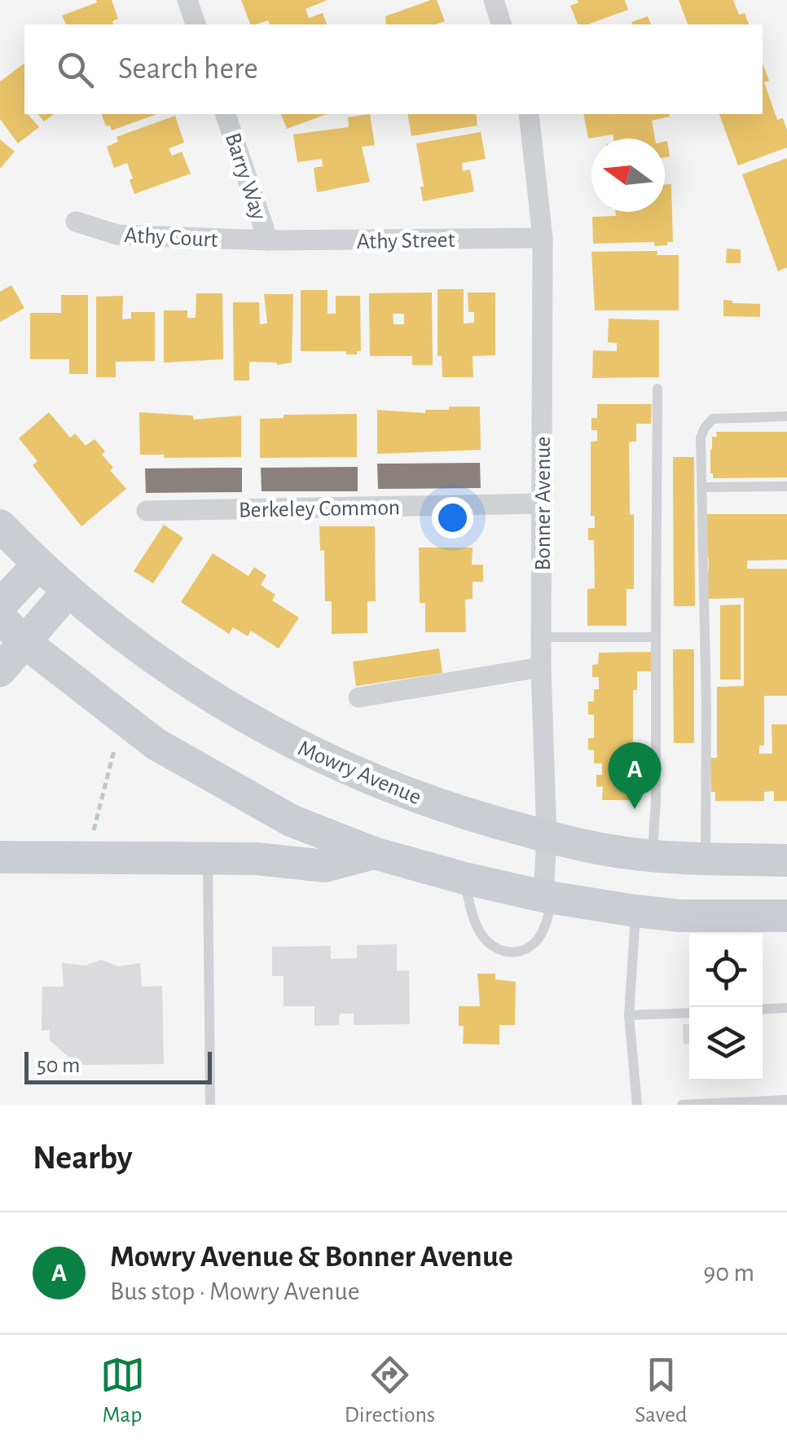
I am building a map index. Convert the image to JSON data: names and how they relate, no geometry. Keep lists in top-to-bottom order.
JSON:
{
  "streets": {
    "main road": ["Mowry Avenue"],
    "street": [
      "Barry Way",
      "Athy Court",
      "Athy Street",
      "Bonner Avenue",
      "Berkeley Common"
    ]
  },
  "crossings": [
    ["Barry Way", "Athy Court"],
    ["Barry Way", "Athy Street"],
    ["Athy Court", "Athy Street"],
    ["Athy Street", "Bonner Avenue"],
    ["Bonner Avenue", "Berkeley Common"],
    ["Bonner Avenue", "Mowry Avenue"]
  ],
  "scale_bar": "50 m",
  "north": "left",
  "page": {
    "search": "Search here",
    "pins": "A",
    "scale": "50 m",
    "heading": "Nearby",
    "list": [
      {
        "mark": "A",
        "name": "Mowry Avenue & Bonner Avenue",
        "note": "Bus stop · Mowry Avenue",
        "value": "90 m"
      }
    ],
    "nav": ["Map", "Directions", "Saved"]
  }
}
